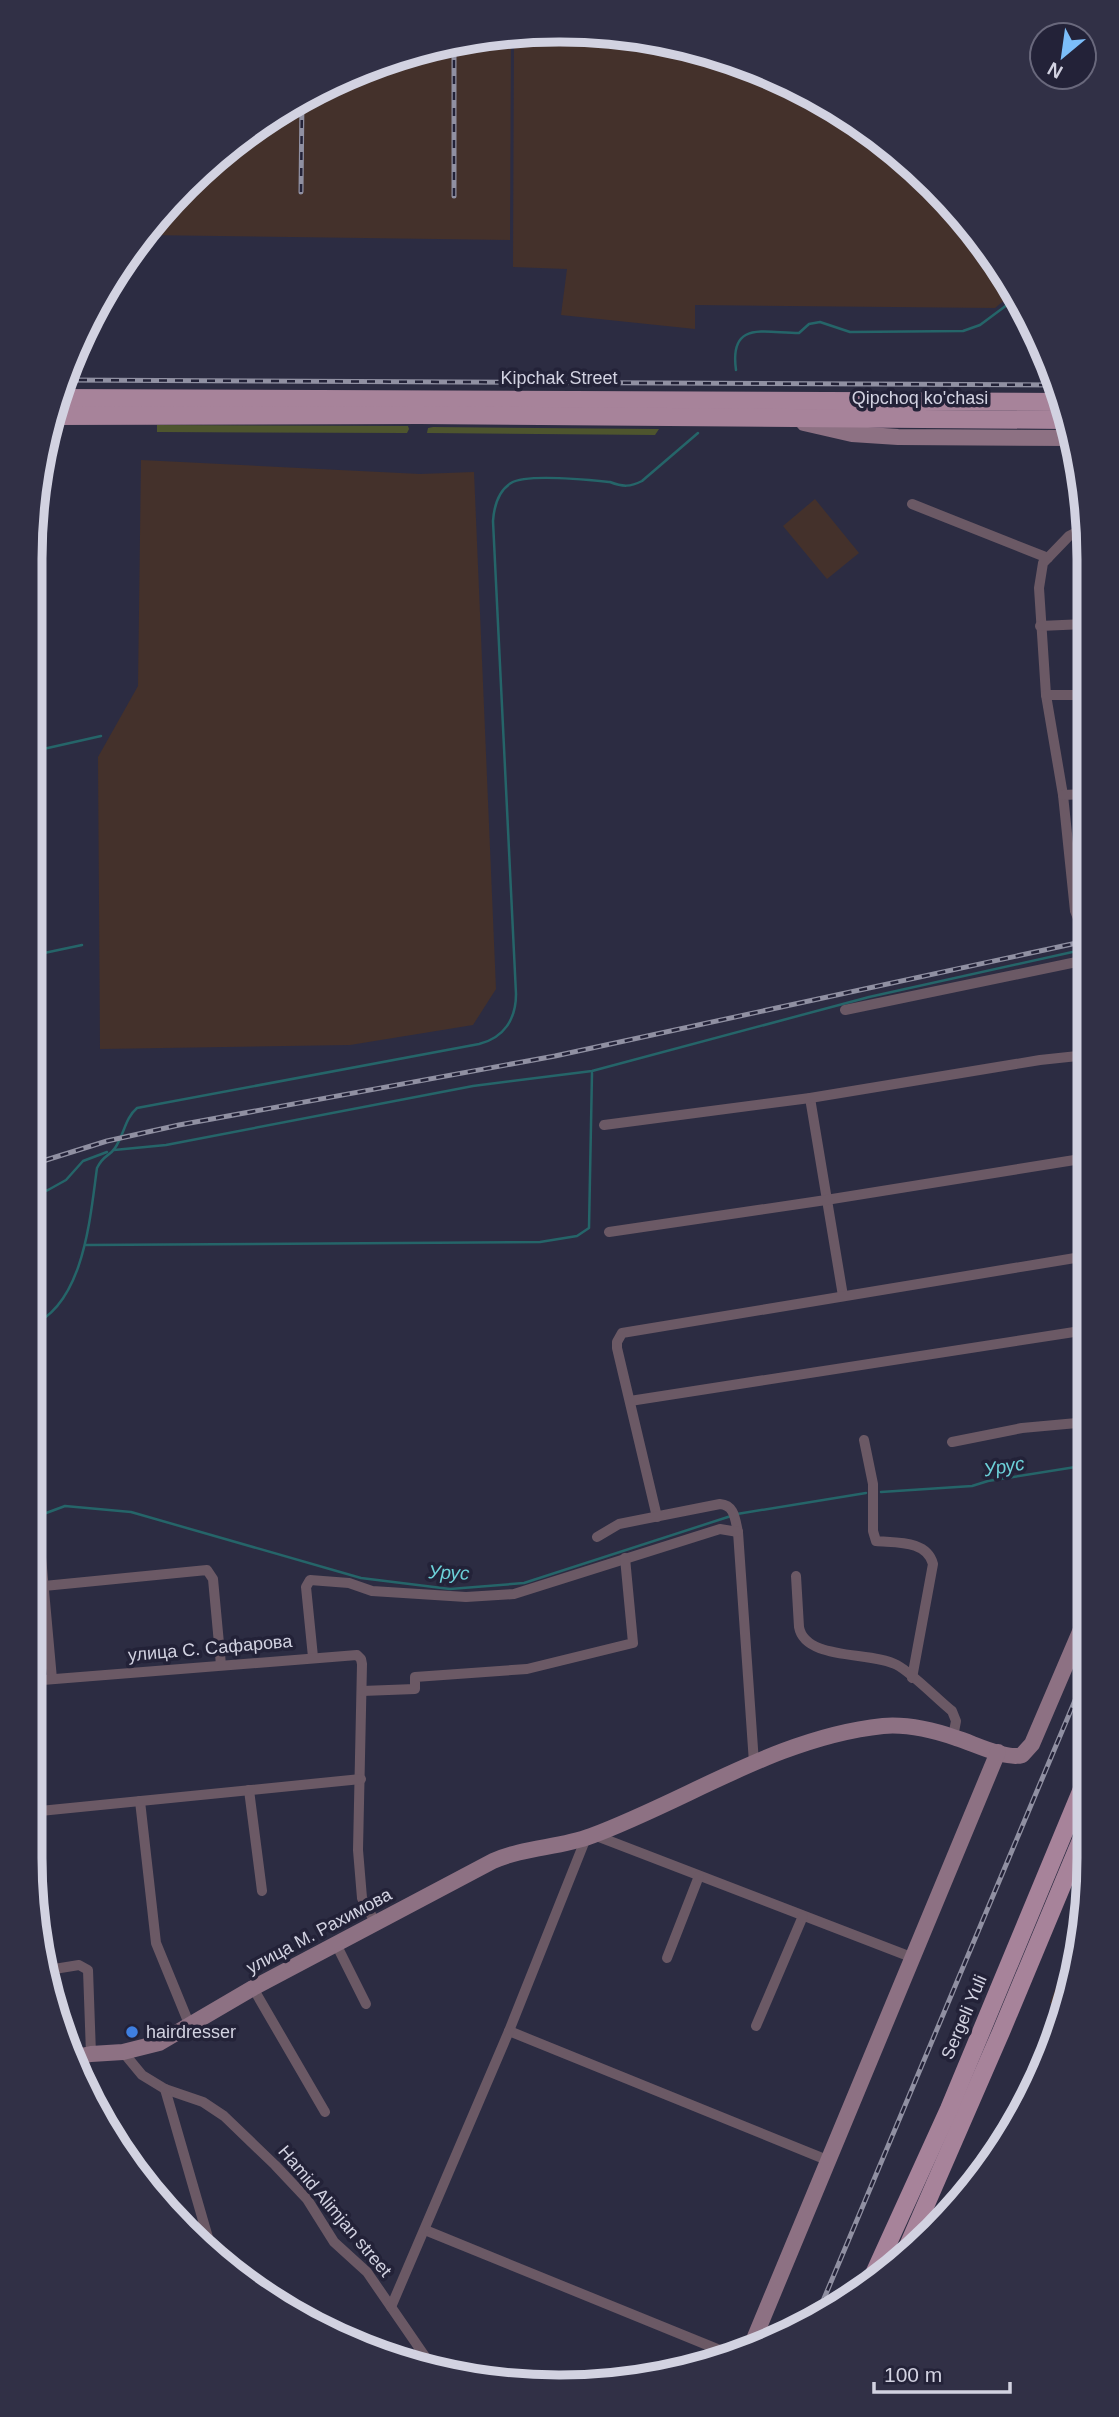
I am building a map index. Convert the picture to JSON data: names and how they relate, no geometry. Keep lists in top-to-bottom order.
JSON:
{
  "streets": {
    "main road": ["Kipchak Street", "Qipchoq ko'chasi", "Sergeli Yuli"],
    "street": ["улица С. Сафарова", "улица М. Рахимова", "Hamid Alimjan street"]
  },
  "crossings": [
    ["Kipchak Street", "Qipchoq ko'chasi"],
    ["улица С. Сафарова", "улица М. Рахимова"],
    ["улица М. Рахимова", "Hamid Alimjan street"]
  ],
  "water": ["Урус"],
  "places": ["hairdresser"],
  "scale_bar": "100 m",
  "north": "bottom left"
}
